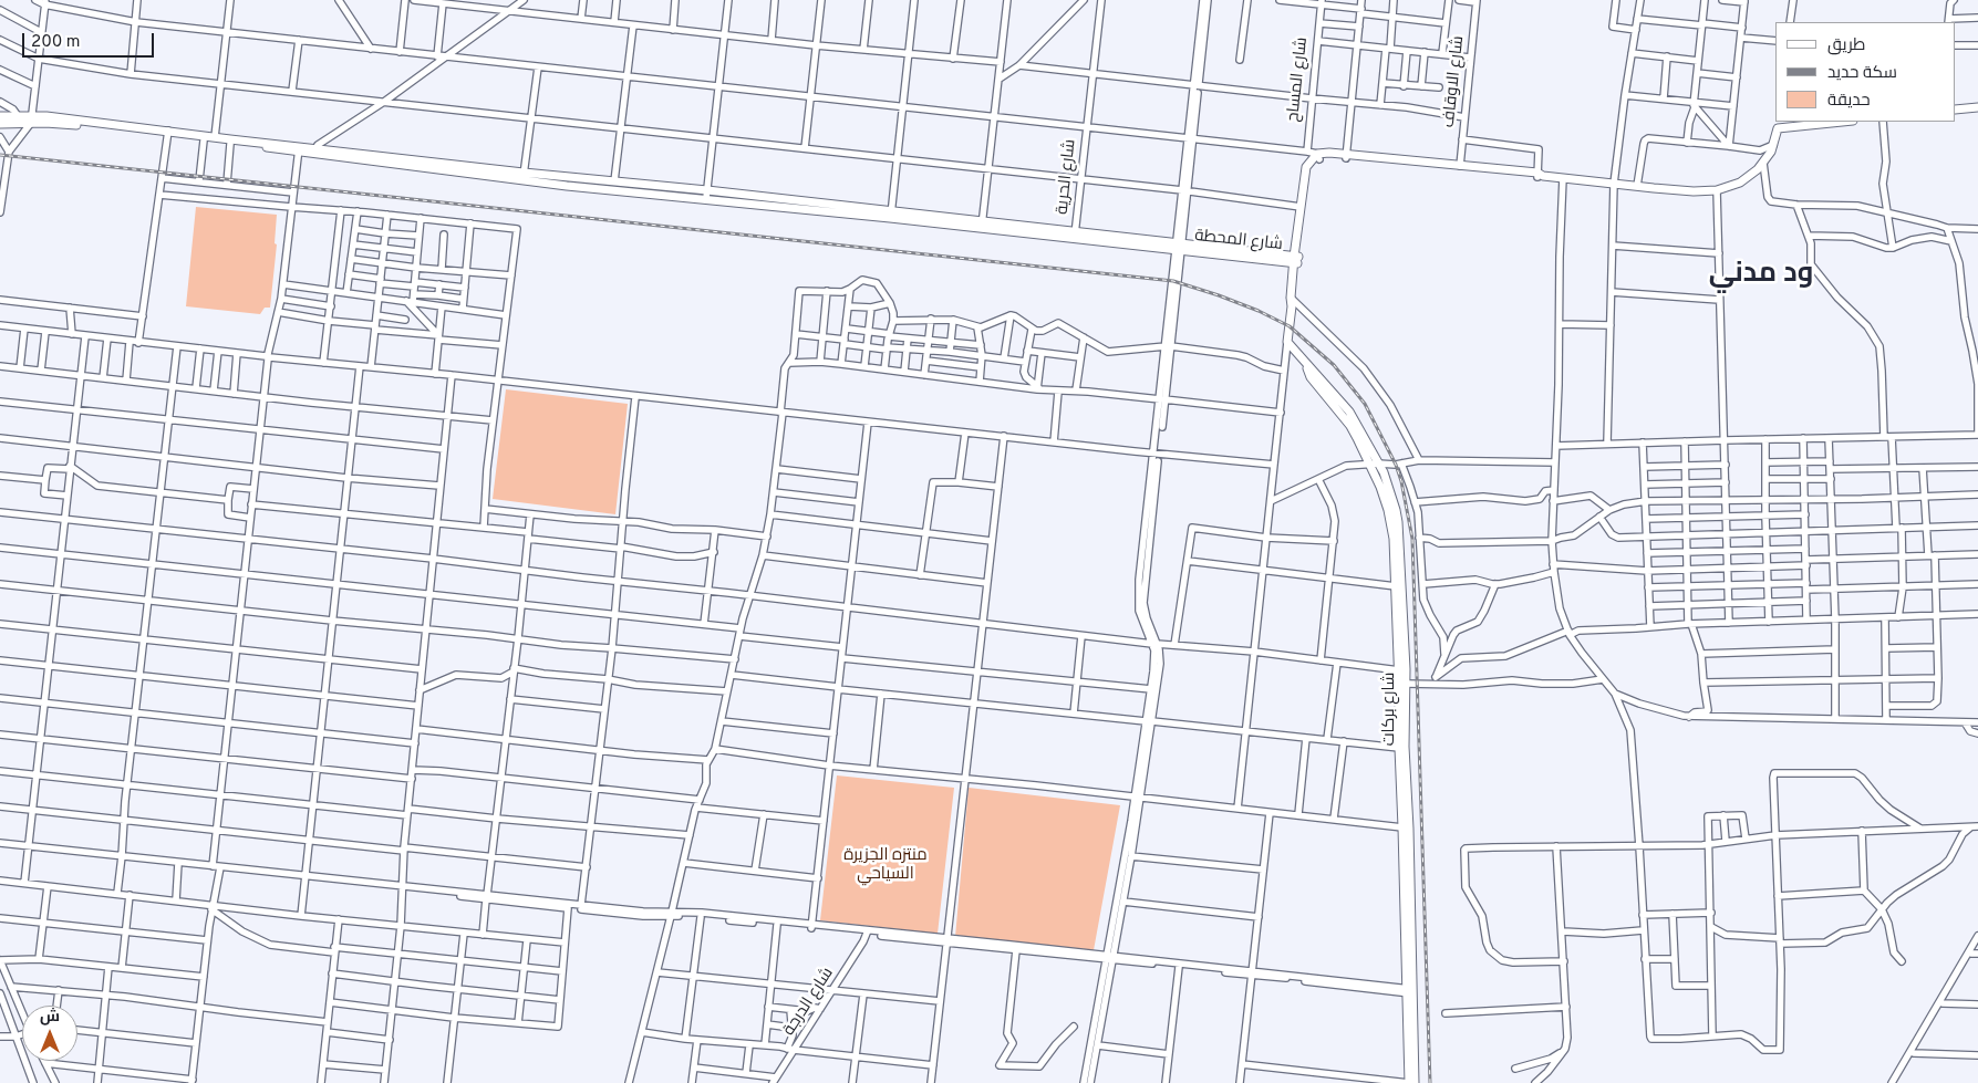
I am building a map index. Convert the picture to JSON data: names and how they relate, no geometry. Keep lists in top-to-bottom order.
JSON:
{
  "streets": {
    "main road": ["شارع المحطة", "شارع بركات"],
    "street": [
      "شارع المساح",
      "شارع الاوقاف",
      "شارع الحرية",
      "شارع الدرجة"
    ]
  },
  "crossings": [
    ["شارع الحرية", "شارع المحطة"]
  ],
  "districts": ["ود مدني"],
  "parks": ["منتزه الجزيرة السياحي"],
  "legend": ["طريق", "سكة حديد", "حديقة"],
  "scale_bar": "200 m",
  "north": "top"
}
